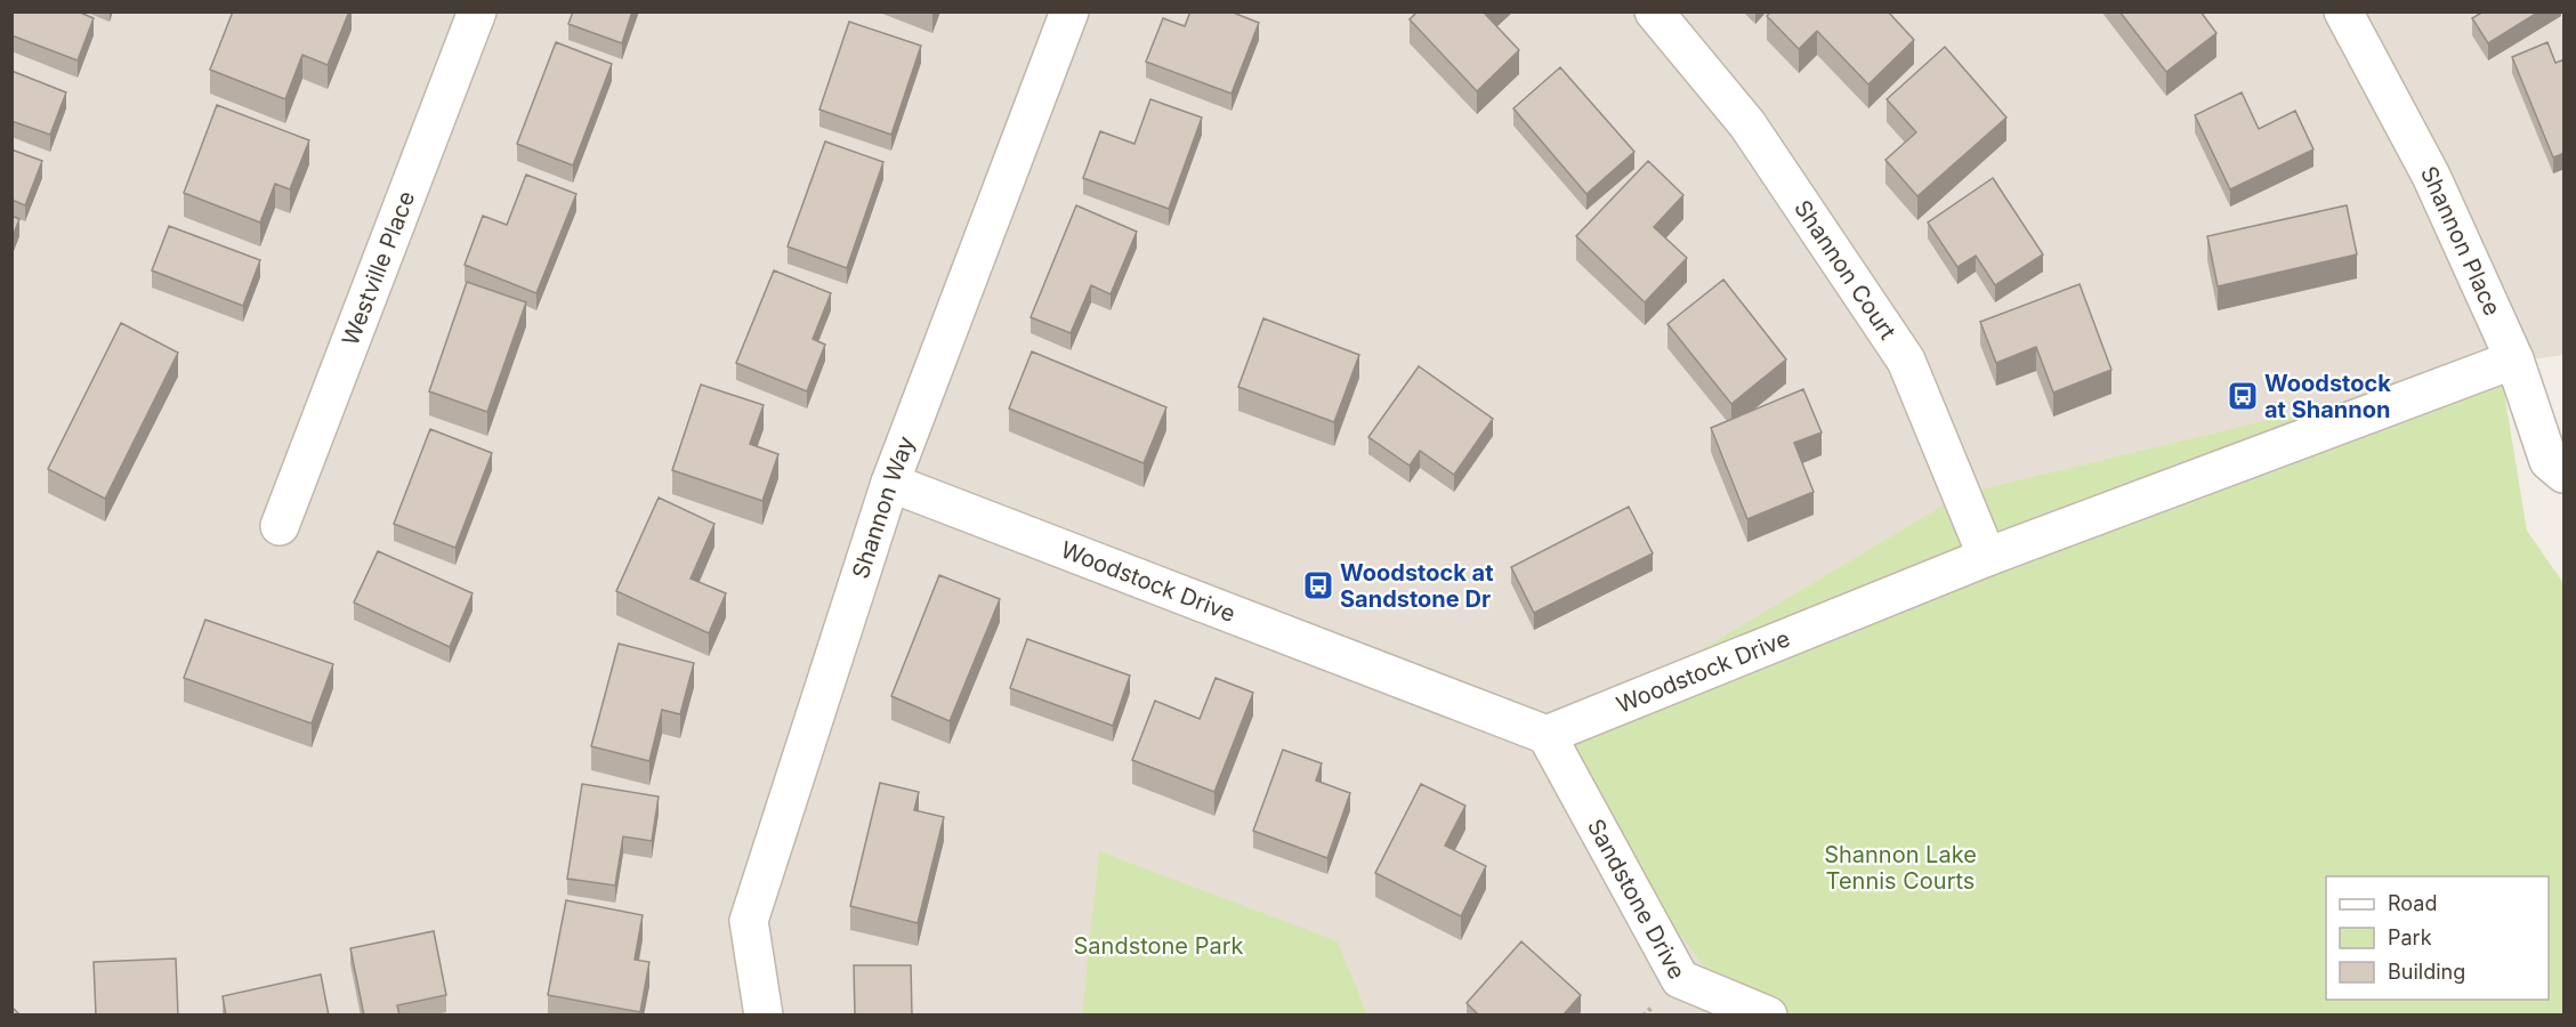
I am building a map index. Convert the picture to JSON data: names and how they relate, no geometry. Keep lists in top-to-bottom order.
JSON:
{
  "streets": {
    "street": [
      "Shannon Place",
      "Westville Place",
      "Shannon Court",
      "Shannon Way",
      "Woodstock Drive",
      "Sandstone Drive"
    ]
  },
  "crossings": [
    ["Shannon Place", "Woodstock Drive"],
    ["Shannon Court", "Woodstock Drive"],
    ["Shannon Way", "Woodstock Drive"],
    ["Woodstock Drive", "Sandstone Drive"]
  ],
  "parks": ["Shannon Lake Tennis Courts", "Sandstone Park"],
  "places": {
    "bus stop": ["Woodstock at Shannon", "Woodstock at Sandstone Dr"]
  },
  "legend": ["Road", "Park", "Building"]
}
